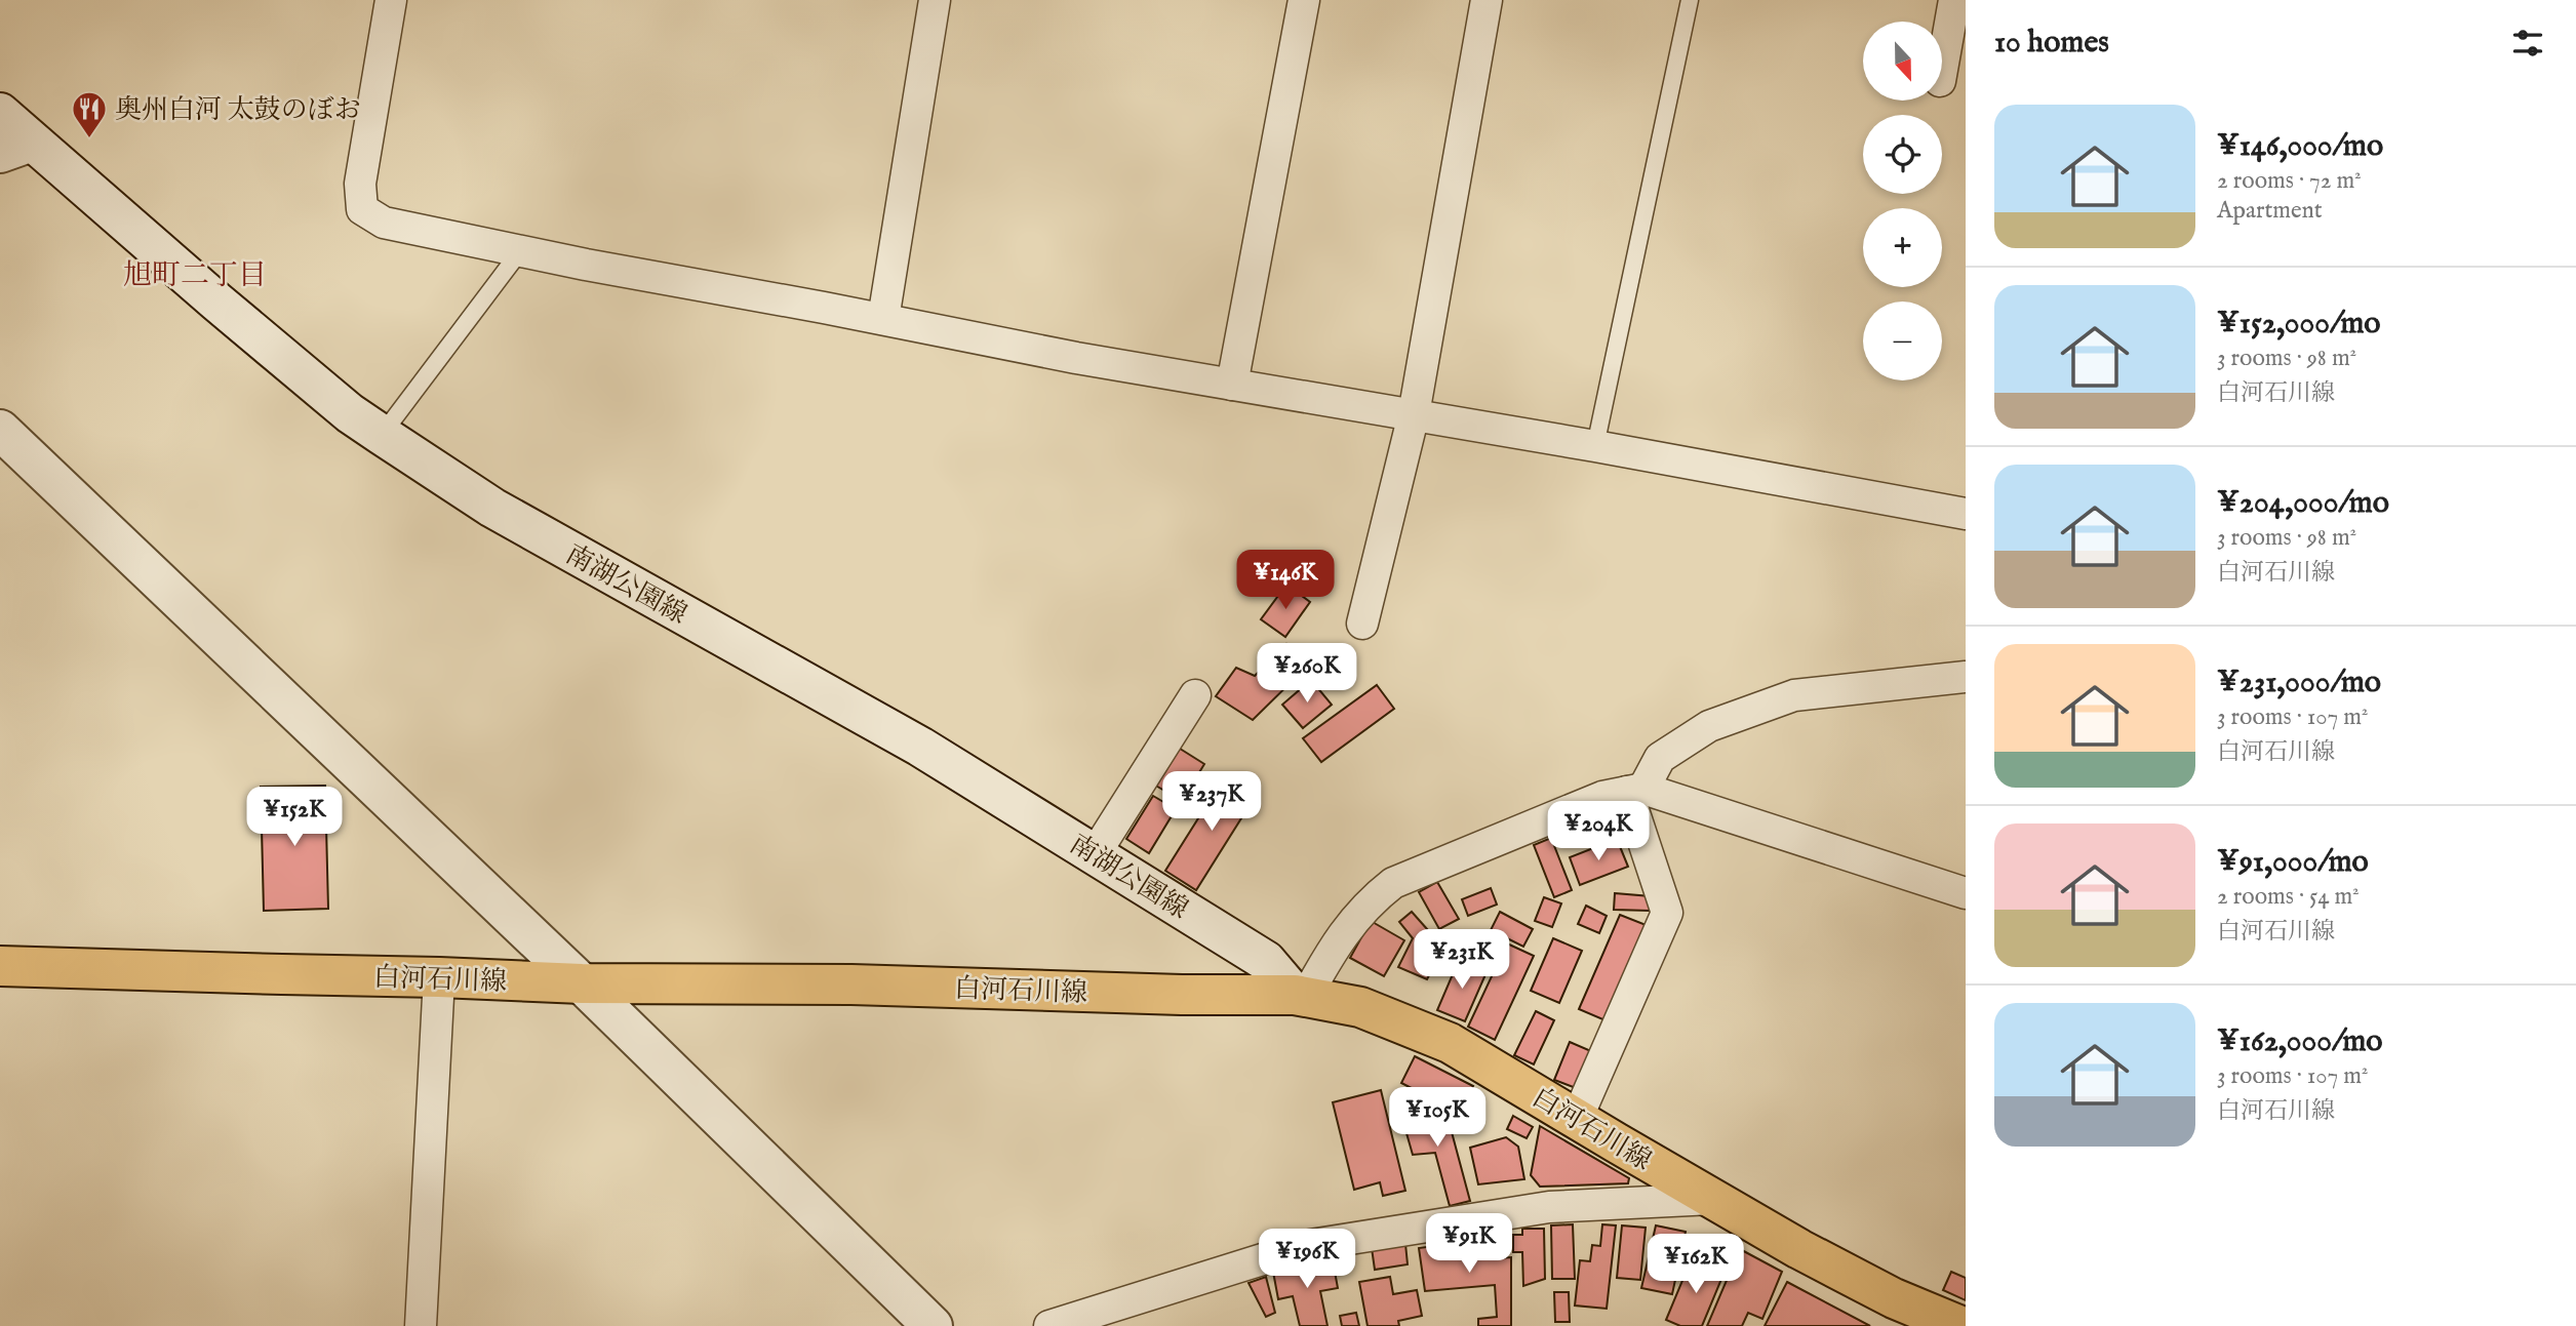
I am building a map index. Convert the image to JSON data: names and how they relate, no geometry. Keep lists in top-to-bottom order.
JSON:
{
  "streets": {
    "main road": ["南湖公園線", "白河石川線"]
  },
  "crossings": [
    ["南湖公園線", "白河石川線"]
  ],
  "districts": ["旭町二丁目"],
  "places": {
    "restaurant": ["奥州白河 太鼓のぼお"]
  },
  "north": "bottom",
  "page": {
    "heading": "10 homes",
    "map_buttons": ["+", "−"],
    "list": [
      {
        "name": "¥146,000/mo",
        "note": "2 rooms · 72 m² · Apartment"
      },
      {
        "name": "¥152,000/mo",
        "note": "3 rooms · 98 m² · 白河石川線"
      },
      {
        "name": "¥204,000/mo",
        "note": "3 rooms · 98 m² · 白河石川線"
      },
      {
        "name": "¥231,000/mo",
        "note": "3 rooms · 107 m² · 白河石川線"
      },
      {
        "name": "¥91,000/mo",
        "note": "2 rooms · 54 m² · 白河石川線"
      },
      {
        "name": "¥162,000/mo",
        "note": "3 rooms · 107 m² · 白河石川線"
      }
    ],
    "price": [
      "¥146K",
      "¥260K",
      "¥237K",
      "¥152K",
      "¥204K",
      "¥231K",
      "¥105K",
      "¥91K",
      "¥196K",
      "¥162K"
    ]
  }
}
